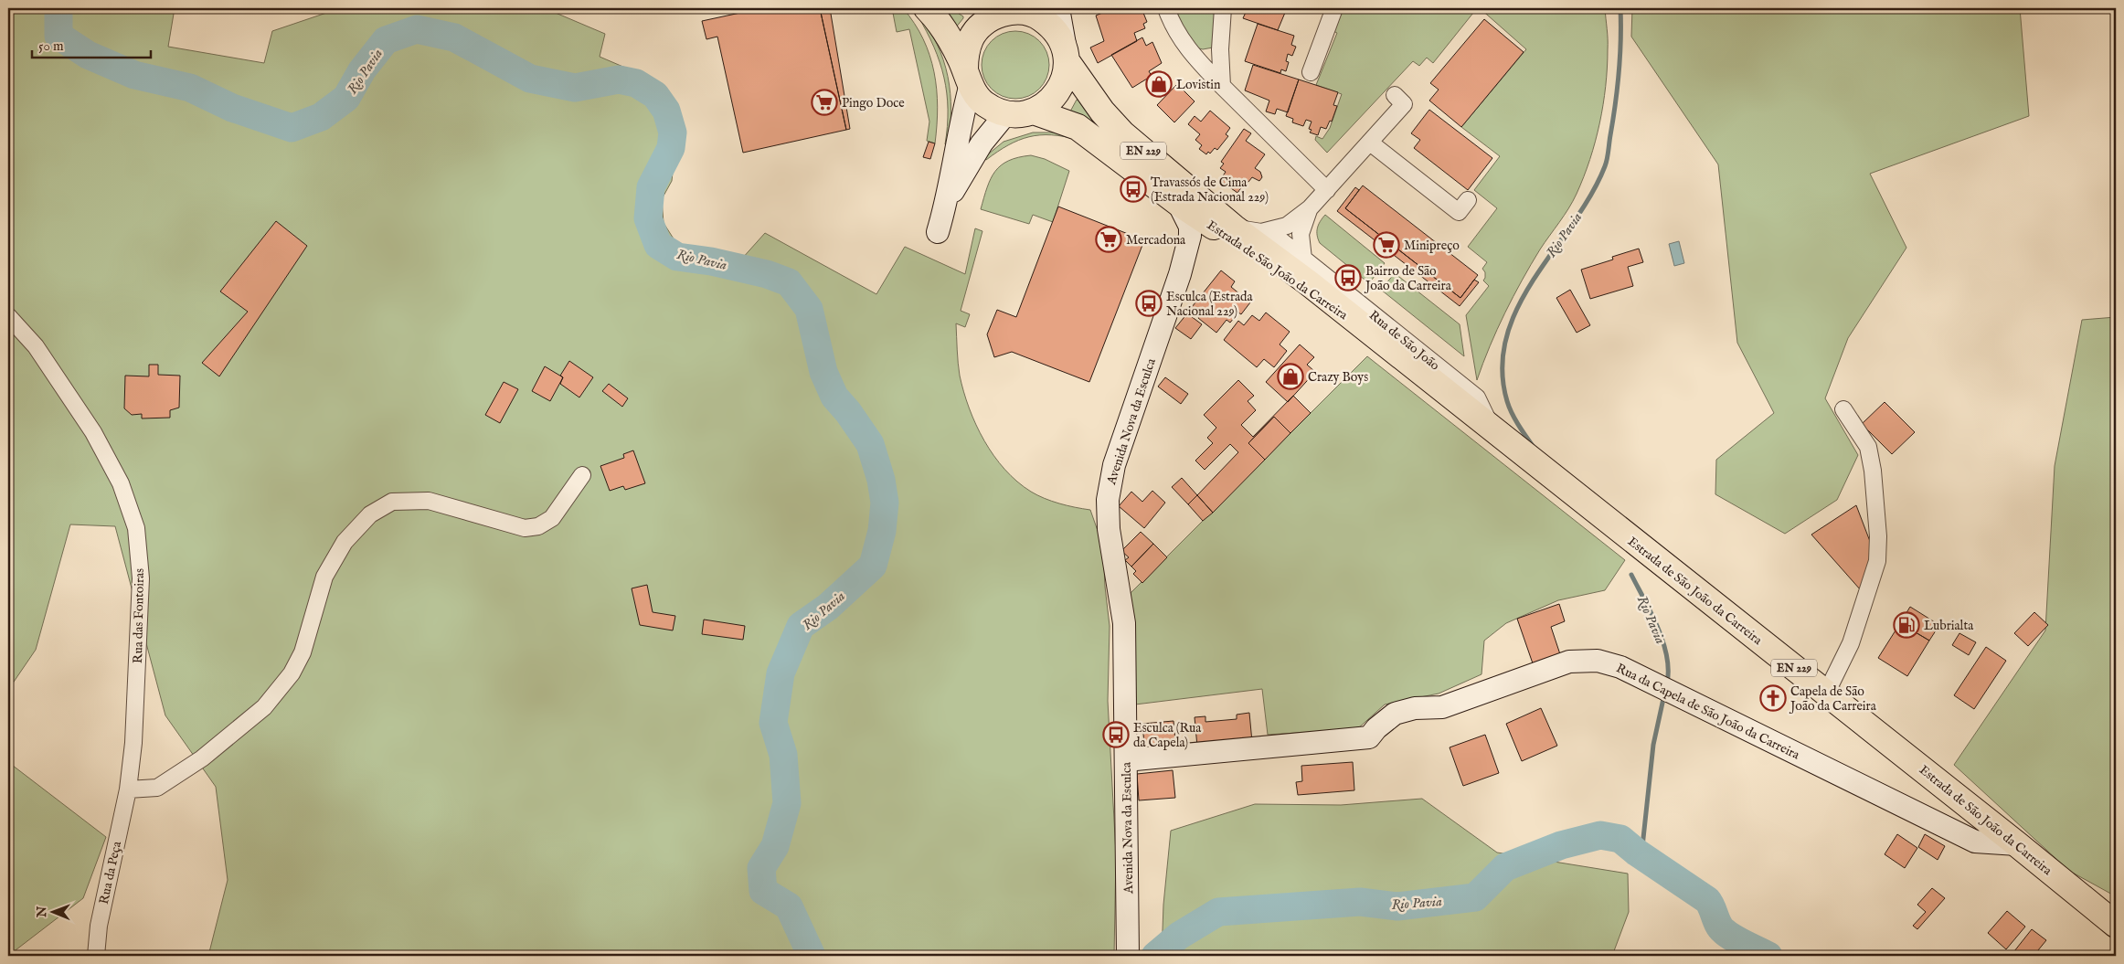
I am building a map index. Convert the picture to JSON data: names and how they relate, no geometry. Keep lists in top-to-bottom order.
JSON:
{
  "streets": {
    "main road": ["EN 229", "Estrada de São João da Carreira"],
    "street": [
      "Rua de São João",
      "Avenida Nova da Esculca",
      "Rua das Fontoiras",
      "Rua da Capela de São João da Carreira",
      "Rua da Peça"
    ]
  },
  "crossings": [
    ["EN 229", "Estrada de São João da Carreira"],
    ["Estrada de São João da Carreira", "Rua de São João"],
    ["Estrada de São João da Carreira", "Avenida Nova da Esculca"],
    ["Estrada de São João da Carreira", "Rua da Capela de São João da Carreira"],
    ["Rua de São João", "Avenida Nova da Esculca"],
    ["Avenida Nova da Esculca", "Rua da Capela de São João da Carreira"],
    ["Rua das Fontoiras", "Rua da Peça"]
  ],
  "water": ["Rio Pavia"],
  "places": {
    "shop": ["Lovistin", "Crazy Boys"],
    "supermarket": ["Pingo Doce", "Mercadona", "Minipreço"],
    "bus stop": [
      "Travassós de Cima (Estrada Nacional 229)",
      "Bairro de São João da Carreira",
      "Esculca (Estrada Nacional 229)",
      "Esculca (Rua da Capela)"
    ],
    "fuel station": ["Lubrialta"],
    "church": ["Capela de São João da Carreira"]
  },
  "scale_bar": "50 m",
  "north": "left"
}
